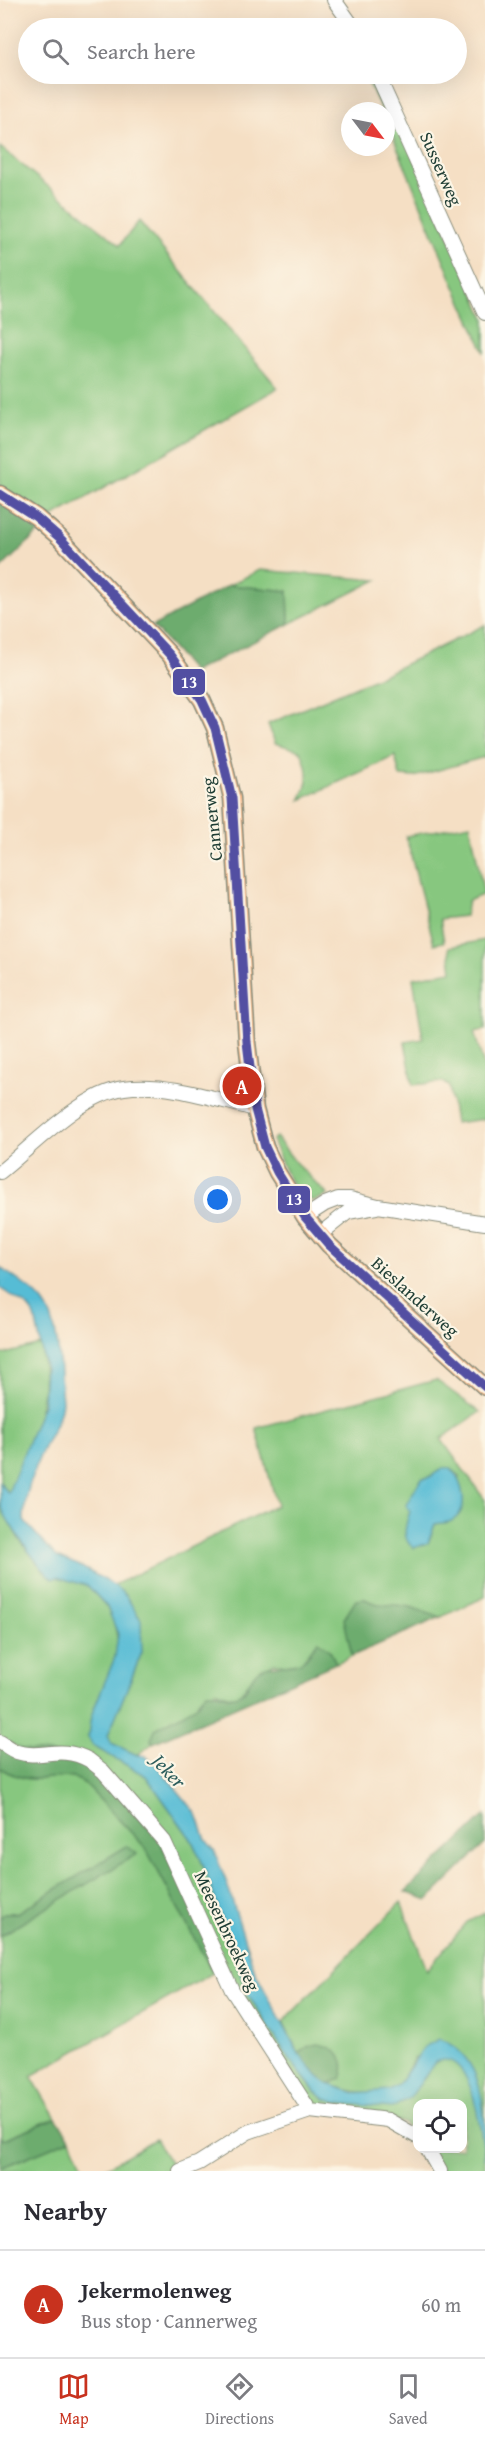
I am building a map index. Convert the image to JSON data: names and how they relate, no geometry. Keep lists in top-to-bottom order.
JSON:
{
  "streets": {
    "main road": ["Cannerweg", "Bieslanderweg"],
    "street": ["Susserweg", "Meesenbroekweg"]
  },
  "crossings": [
    ["Cannerweg", "Bieslanderweg"]
  ],
  "water": ["Jeker"],
  "lines": ["transit line 13"],
  "north": "bottom right",
  "page": {
    "search": "Search here",
    "pins": "A",
    "heading": "Nearby",
    "list": [
      {
        "mark": "A",
        "name": "Jekermolenweg",
        "note": "Bus stop · Cannerweg",
        "value": "60 m"
      }
    ],
    "nav": ["Map", "Directions", "Saved"]
  }
}
